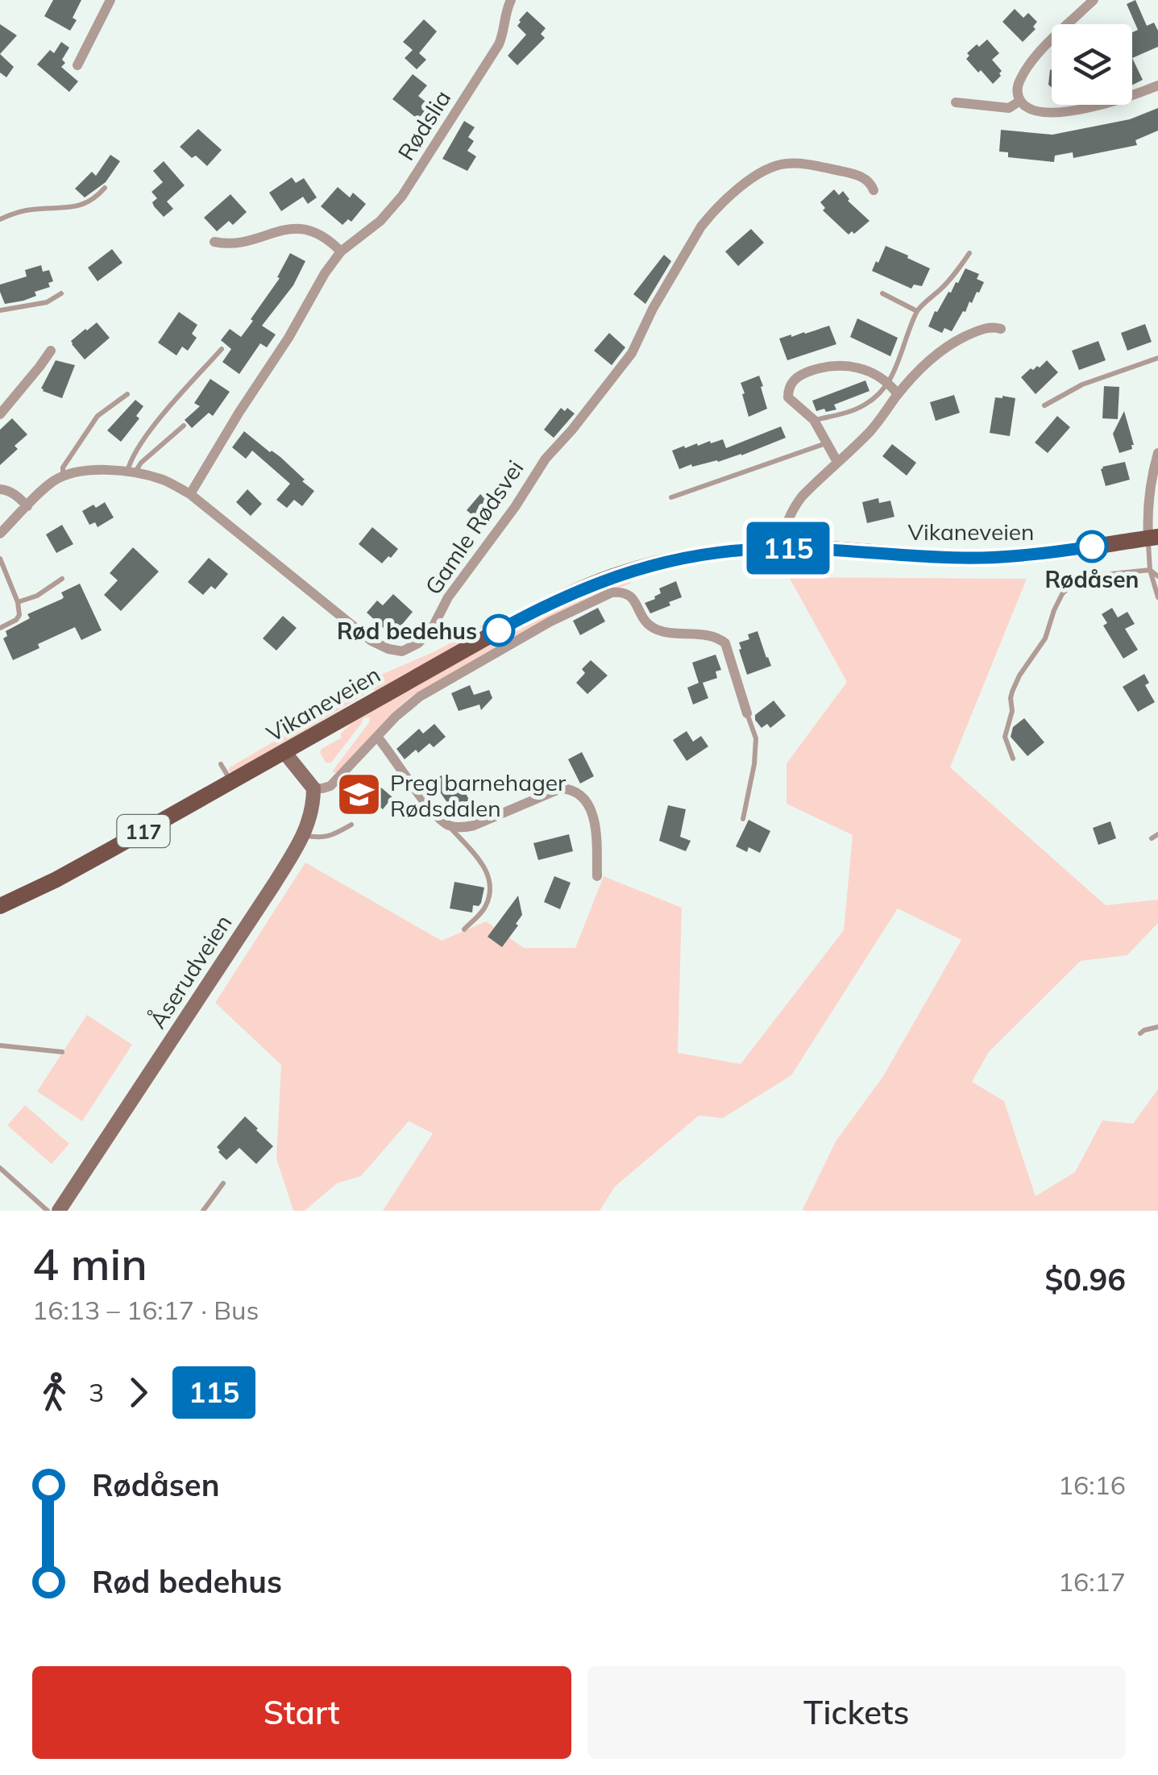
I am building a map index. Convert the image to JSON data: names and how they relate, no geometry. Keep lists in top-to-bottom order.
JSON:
{
  "streets": {
    "main road": ["Vikaneveien", "117"],
    "street": ["Rødslia", "Gamle Rødsvei", "Åserudveien"]
  },
  "crossings": [
    ["Rødslia", "Gamle Rødsvei"]
  ],
  "places": {
    "other": ["Rødåsen", "Rød bedehus"],
    "school or university": ["Preg barnehager Rødsdalen"]
  },
  "lines": ["bus line 115"],
  "page": {
    "on_map": "115",
    "heading": ["4 min", "16:13 – 16:17 · Bus", "$0.96"],
    "legs": ["3", "115"],
    "list": [
      {
        "name": "Rødåsen",
        "value": "16:16"
      },
      {
        "name": "Rød bedehus",
        "value": "16:17"
      }
    ],
    "buttons": ["Start", "Tickets"]
  }
}
